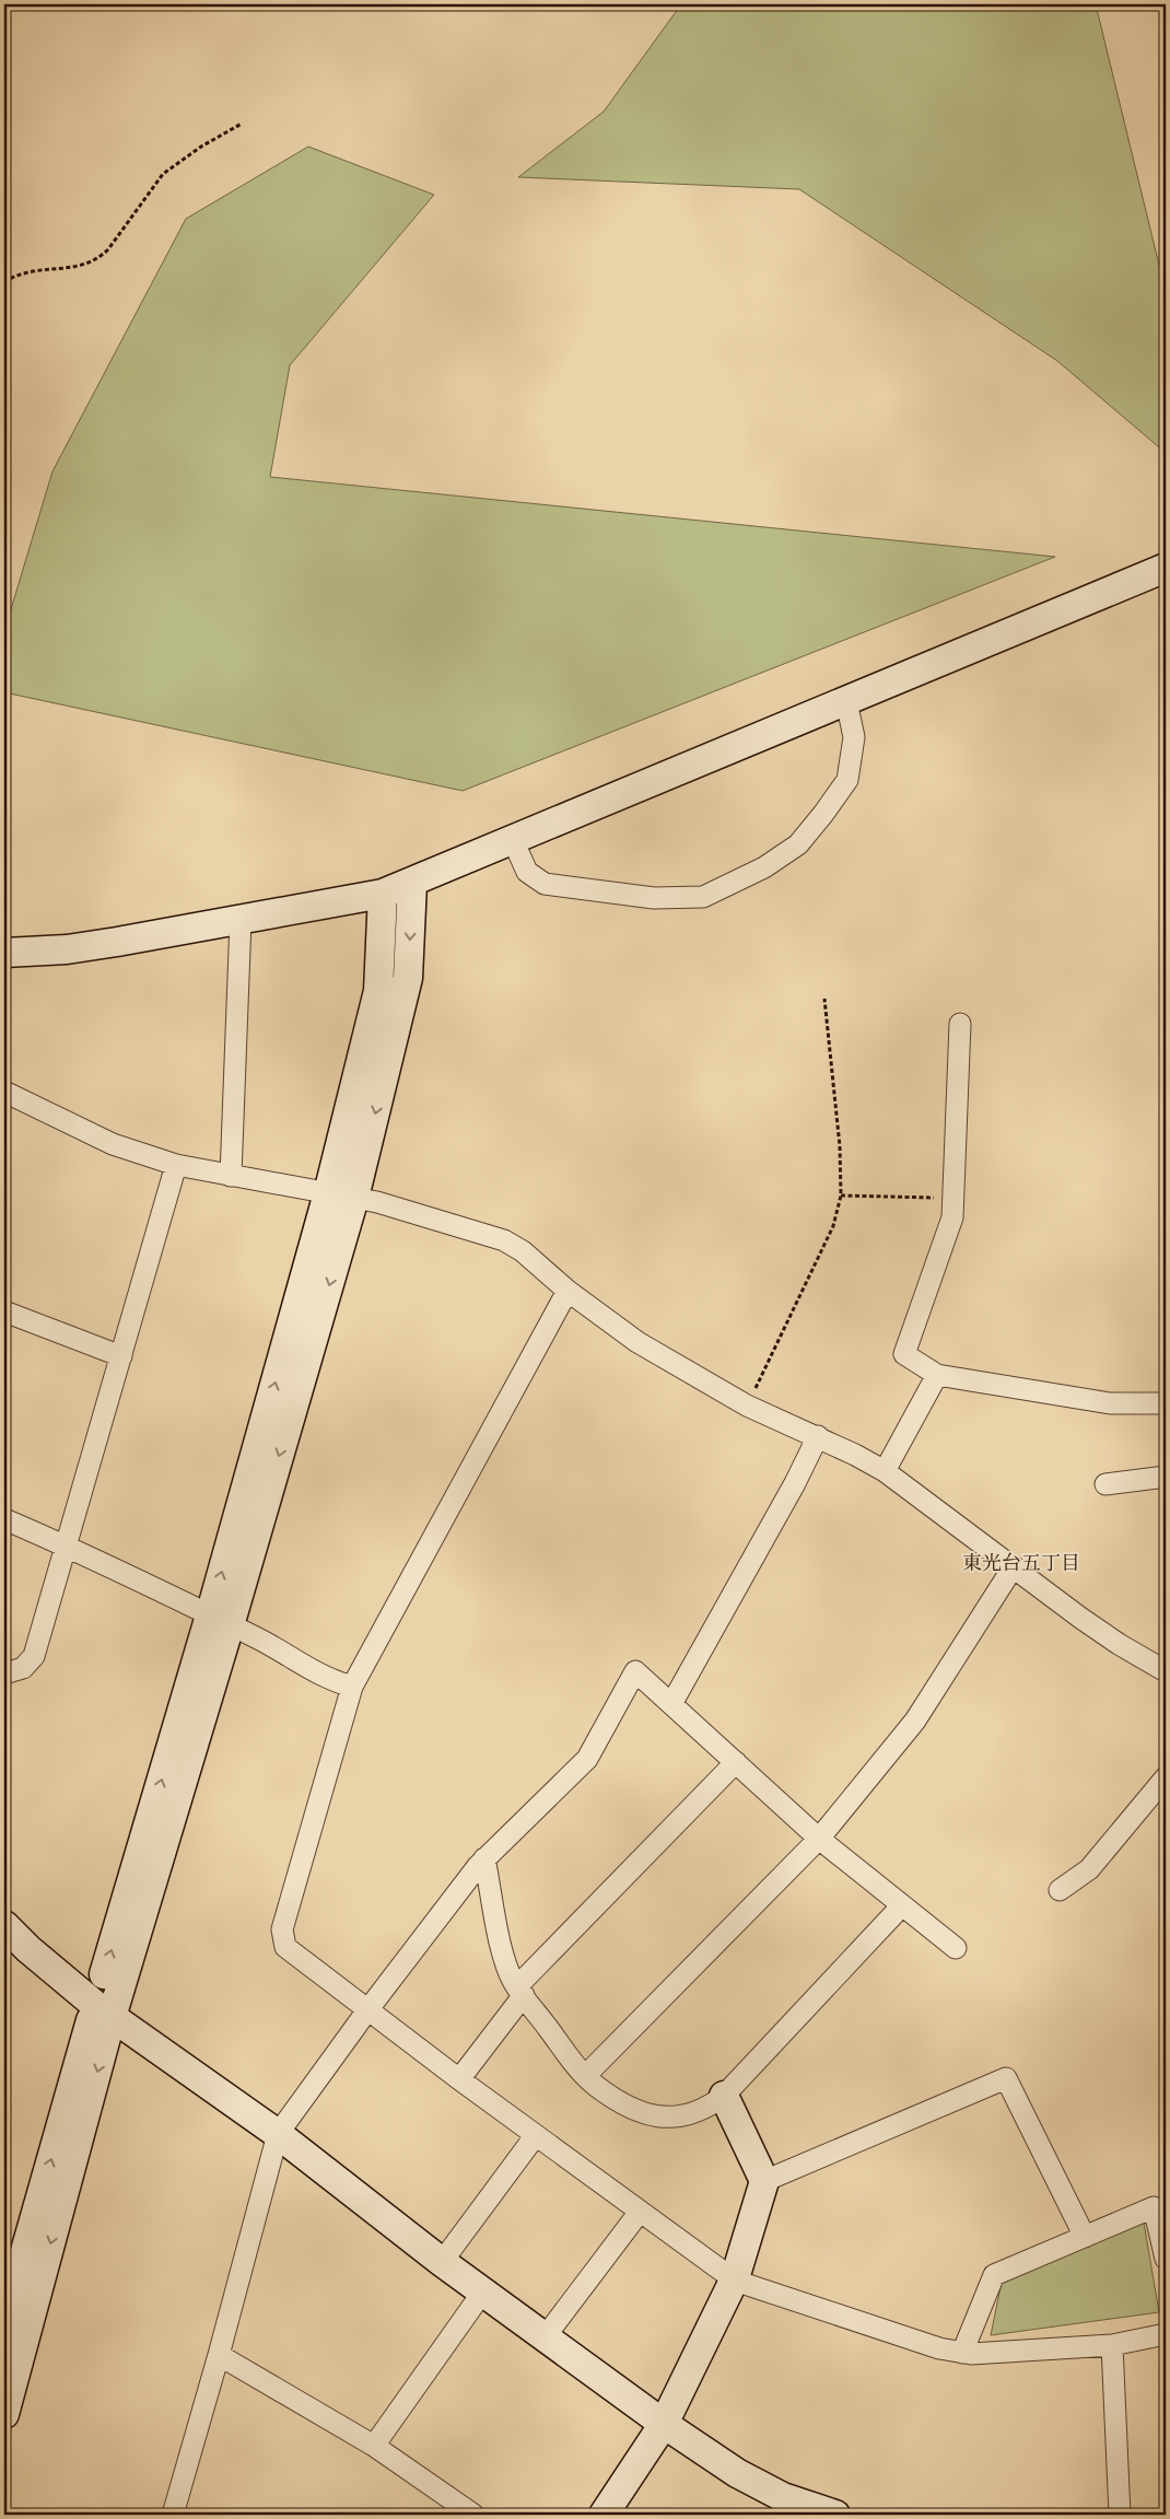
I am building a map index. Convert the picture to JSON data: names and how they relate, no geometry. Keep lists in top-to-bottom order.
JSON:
{
  "districts": ["東光台五丁目"]
}
